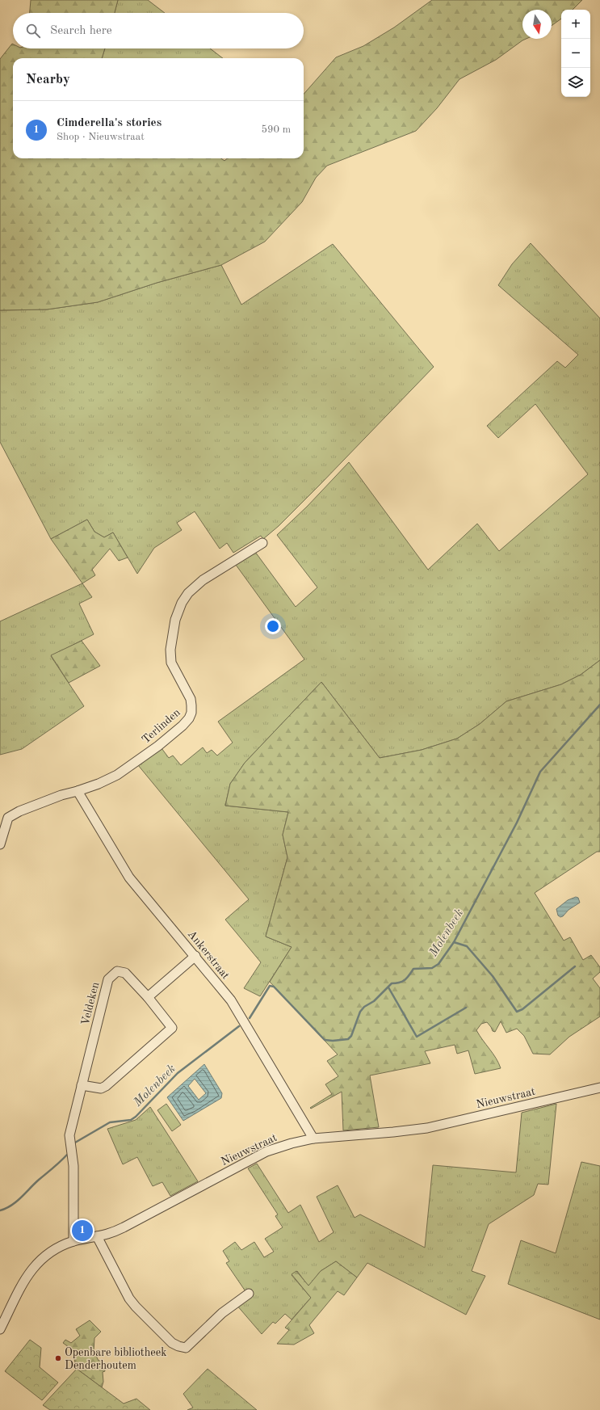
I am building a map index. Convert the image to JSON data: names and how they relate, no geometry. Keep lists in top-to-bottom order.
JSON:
{
  "streets": {
    "street": [
      "Terlinden",
      "Ankerstraat",
      "Veldeken",
      "Nieuwstraat"
    ]
  },
  "crossings": [
    ["Terlinden", "Ankerstraat"],
    ["Ankerstraat", "Nieuwstraat"],
    ["Veldeken", "Nieuwstraat"]
  ],
  "water": ["Molenbeek"],
  "places": ["Openbare bibliotheek Denderhoutem"],
  "north": "bottom",
  "page": {
    "map_buttons": ["+", "−"],
    "search": "Search here",
    "heading": "Nearby",
    "list": [
      {
        "mark": "1",
        "name": "Cimderella's stories",
        "note": "Shop · Nieuwstraat",
        "value": "590 m"
      }
    ],
    "pins": "1"
  }
}
